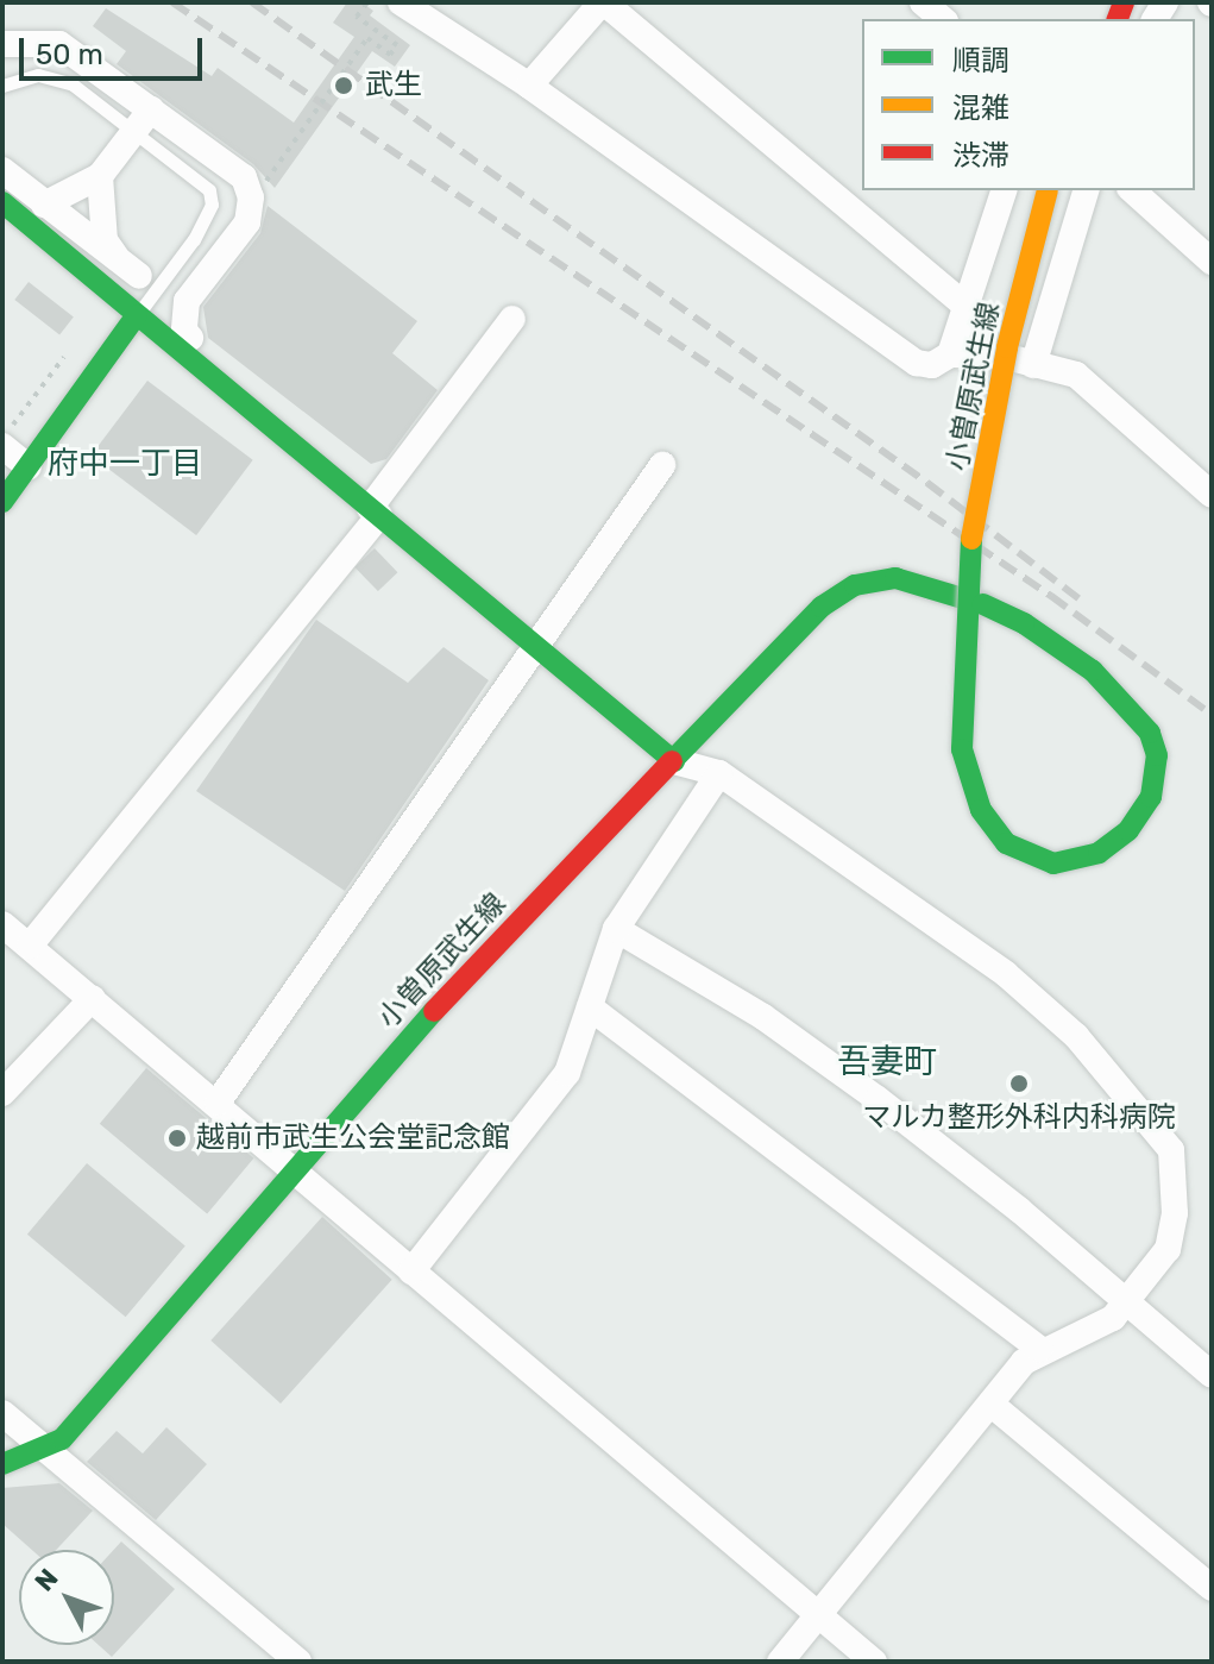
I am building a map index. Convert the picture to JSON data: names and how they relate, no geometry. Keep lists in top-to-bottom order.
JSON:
{
  "streets": {
    "main road": ["小曽原武生線"]
  },
  "districts": ["府中一丁目", "吾妻町"],
  "places": ["武生", "マルカ整形外科内科病院", "越前市武生公会堂記念館"],
  "legend": ["順調", "混雑", "渋滞"],
  "scale_bar": "50 m",
  "north": "top left"
}
